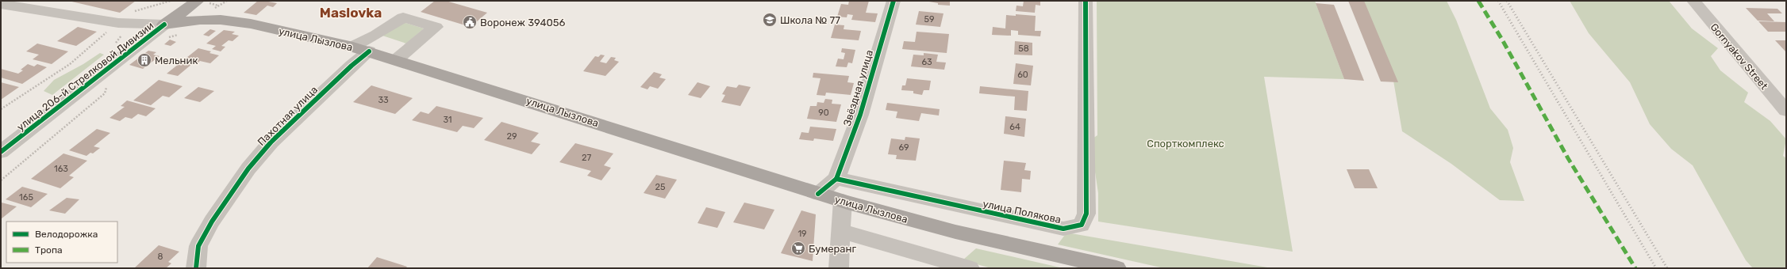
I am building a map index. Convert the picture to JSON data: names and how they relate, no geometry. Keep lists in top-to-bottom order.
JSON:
{
  "streets": {
    "main road": ["улица Лызлова", "улица 206-й Стрелковой Дивизии"],
    "street": [
      "Gornyakov Street",
      "Звёздная улица",
      "Пахотная улица",
      "улица Полякова"
    ]
  },
  "crossings": [
    ["улица Лызлова", "улица 206-й Стрелковой Дивизии"],
    ["улица Лызлова", "Пахотная улица"],
    ["Звёздная улица", "улица Полякова"]
  ],
  "districts": ["Maslovka"],
  "parks": ["Спорткомплекс"],
  "places": {
    "school or university": ["Школа № 77"],
    "public building": ["Воронеж 394056"],
    "building": ["Мельник"],
    "supermarket": ["Бумеранг"]
  },
  "house_numbers": [
    "59",
    "58",
    "63",
    "60",
    "33",
    "90",
    "31",
    "64",
    "29",
    "69",
    "27",
    "163",
    "25",
    "165",
    "19",
    "8"
  ],
  "legend": ["Велодорожка", "Тропа"]
}
